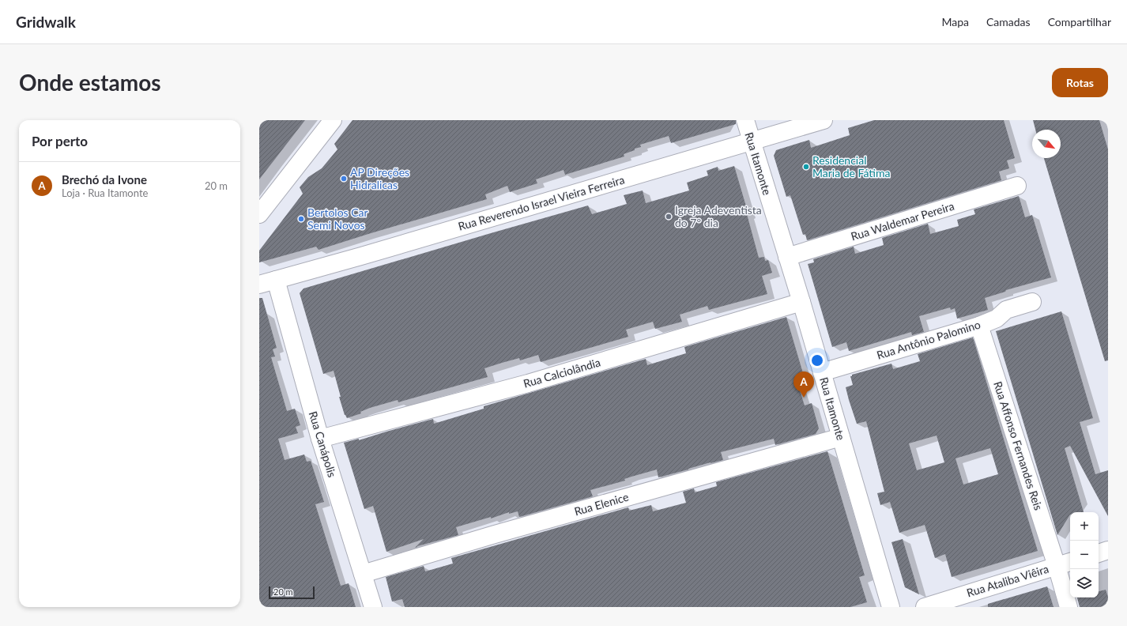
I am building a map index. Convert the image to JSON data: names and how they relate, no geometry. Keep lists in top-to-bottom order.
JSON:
{
  "streets": {
    "street": [
      "Rua Itamonte",
      "Rua Reverendo Israel Vieira Ferreira",
      "Rua Waldemar Pereira",
      "Rua Antônio Palomino",
      "Rua Calciolândia",
      "Rua Canápolis",
      "Rua Affonso Fernandes Reis",
      "Rua Elenice",
      "Rua Ataliba Viêira"
    ]
  },
  "crossings": [
    ["Rua Itamonte", "Rua Reverendo Israel Vieira Ferreira"],
    ["Rua Itamonte", "Rua Waldemar Pereira"],
    ["Rua Itamonte", "Rua Antônio Palomino"],
    ["Rua Itamonte", "Rua Calciolândia"],
    ["Rua Itamonte", "Rua Elenice"],
    ["Rua Reverendo Israel Vieira Ferreira", "Rua Canápolis"],
    ["Rua Antônio Palomino", "Rua Affonso Fernandes Reis"],
    ["Rua Calciolândia", "Rua Canápolis"],
    ["Rua Canápolis", "Rua Elenice"],
    ["Rua Affonso Fernandes Reis", "Rua Ataliba Viêira"]
  ],
  "places": [
    "Residencial Maria de Fátima",
    "AP Direções Hidralicas",
    "Igreja Adeventista do 7º dia",
    "Bertolos Car Semi Novos"
  ],
  "scale_bar": "20 m",
  "north": "bottom right",
  "page": {
    "header": "Gridwalk",
    "nav": ["Mapa", "Camadas", "Compartilhar"],
    "buttons": "Rotas",
    "title": "Onde estamos",
    "heading": "Por perto",
    "list": [
      {
        "mark": "A",
        "name": "Brechó da Ivone",
        "note": "Loja · Rua Itamonte",
        "value": "20 m"
      }
    ],
    "pins": "A",
    "map_buttons": ["+", "−"],
    "scale": "20 m"
  }
}
